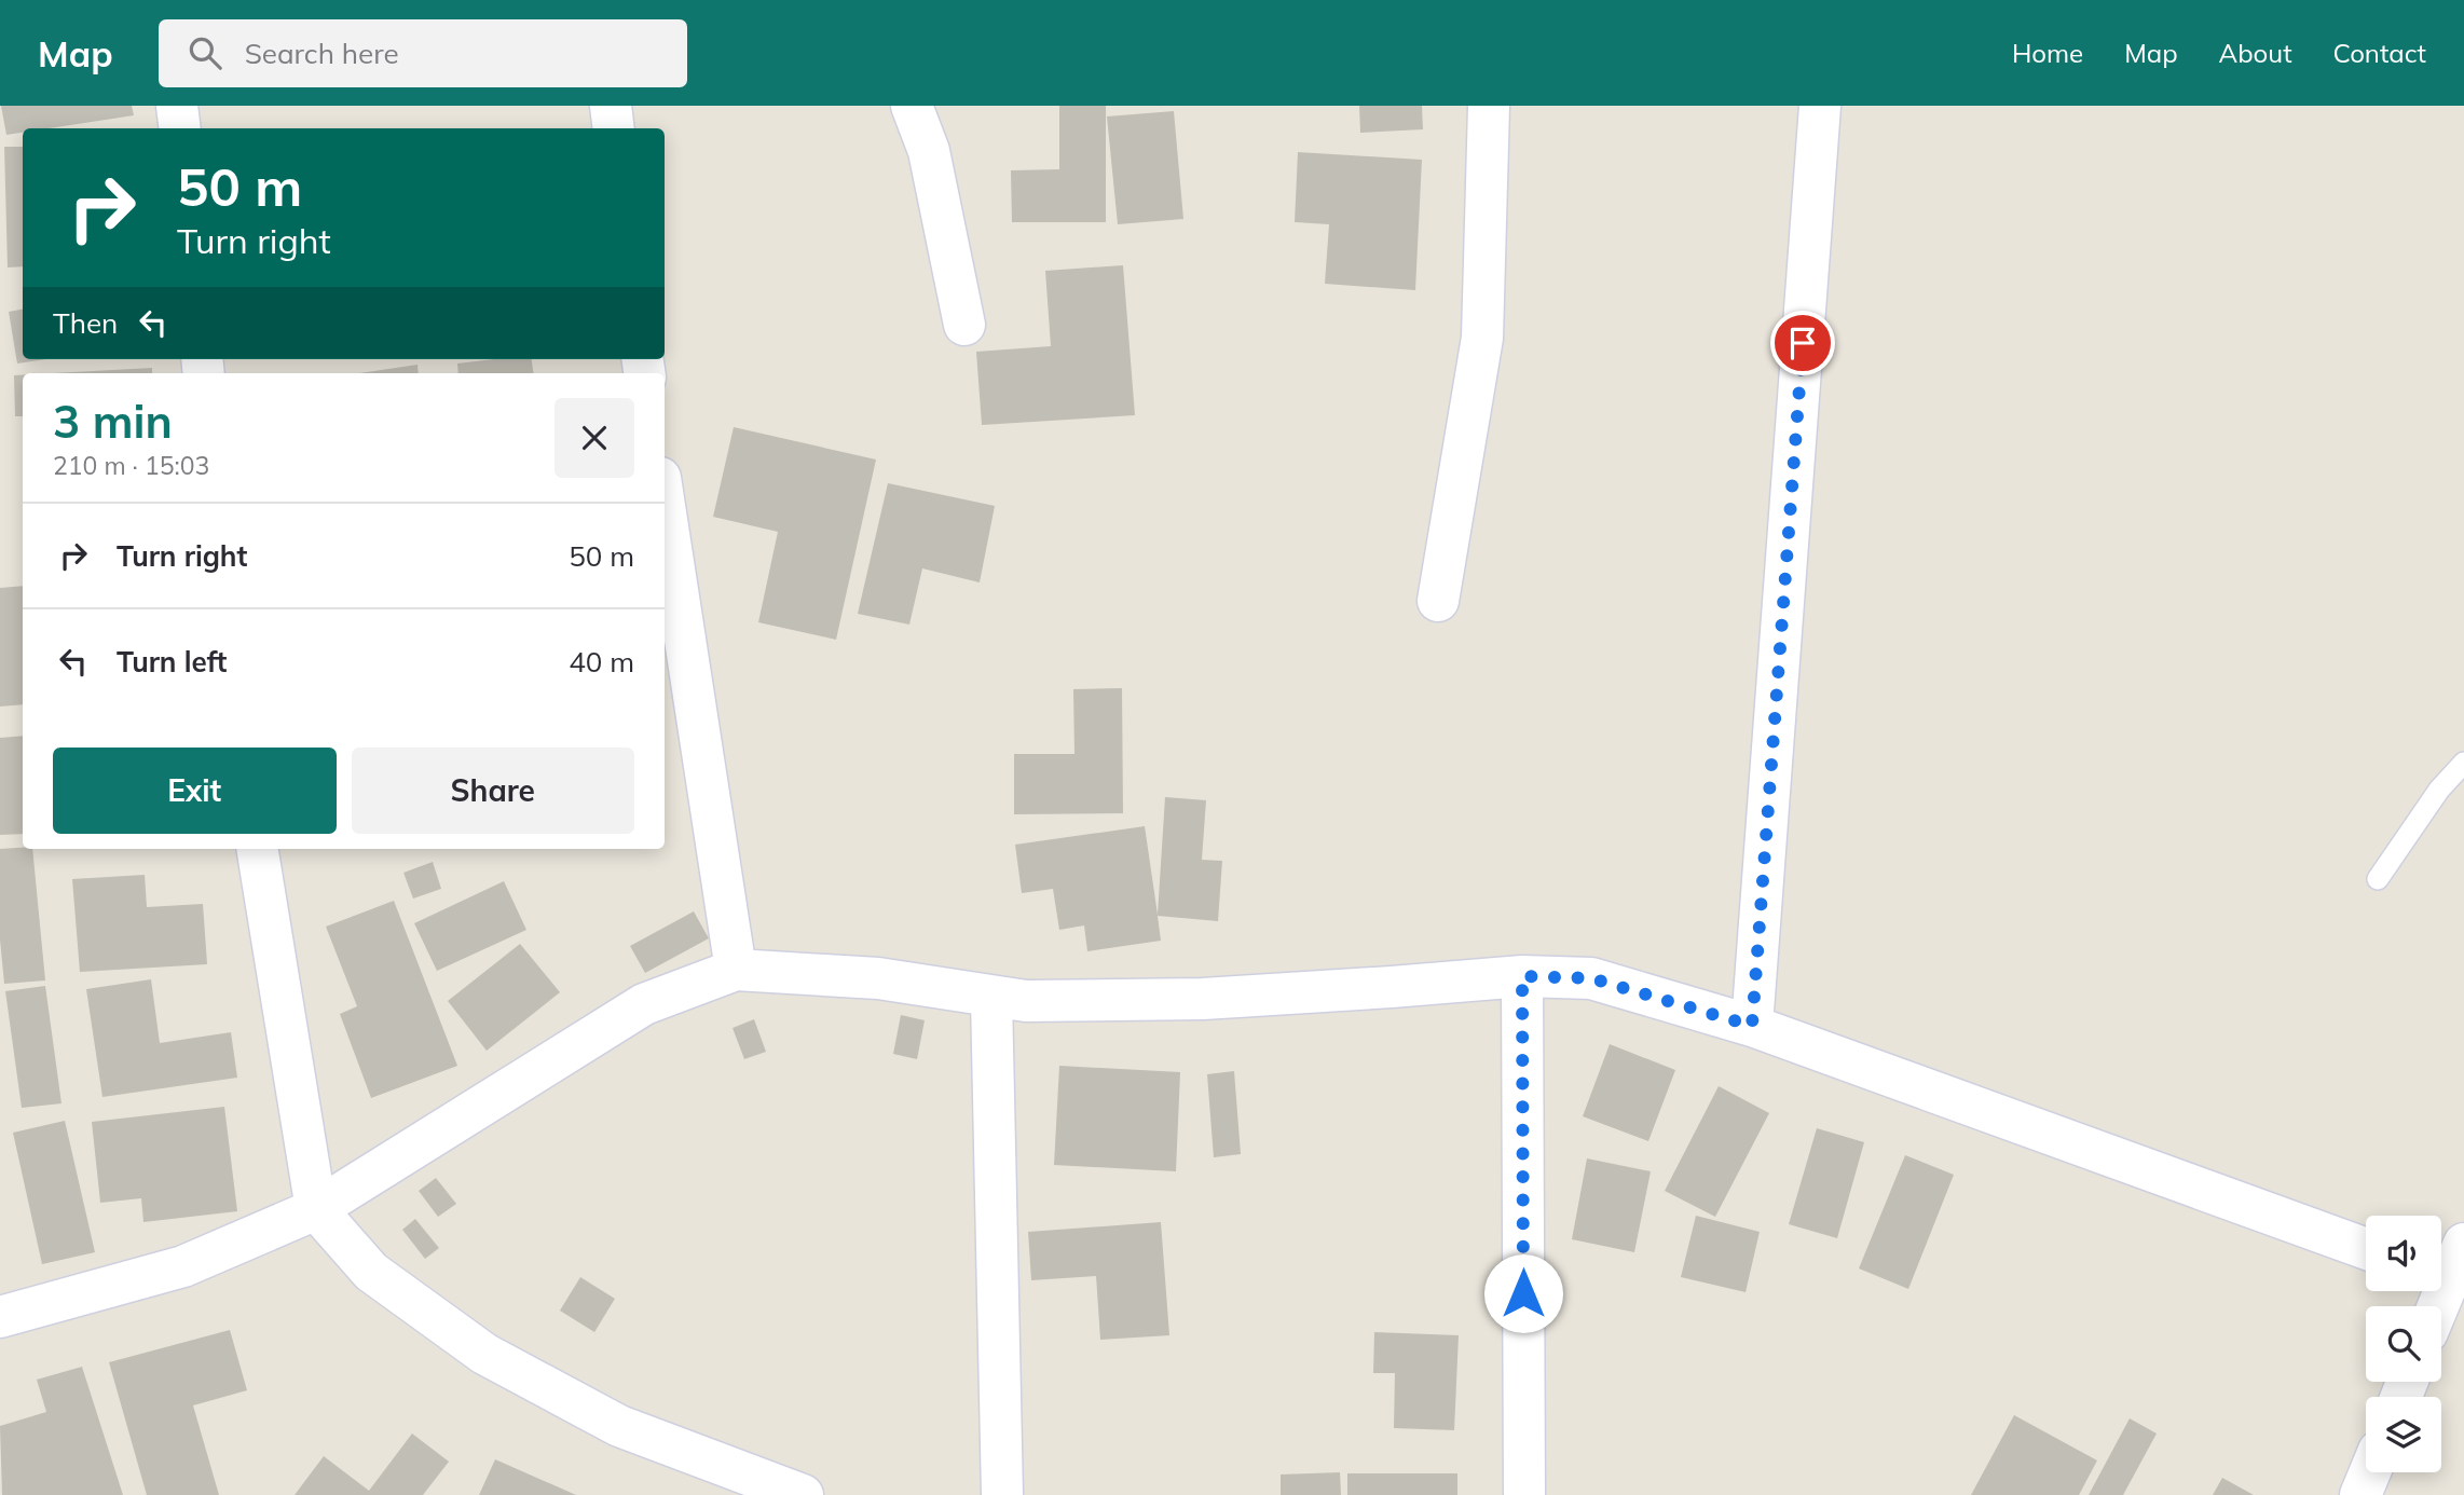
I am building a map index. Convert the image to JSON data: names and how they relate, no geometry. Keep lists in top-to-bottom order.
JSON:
{
  "page": {
    "header": "Map",
    "search": "Search here",
    "nav": [
      "Home",
      "Map",
      "About",
      "Contact"
    ],
    "turn": ["50 m", "Turn right"],
    "then": "Then",
    "heading": ["3 min", "210 m · 15:03"],
    "list": [
      {
        "name": "Turn right",
        "value": "50 m"
      },
      {
        "name": "Turn left",
        "value": "40 m"
      }
    ],
    "buttons": ["Exit", "Share"]
  }
}
